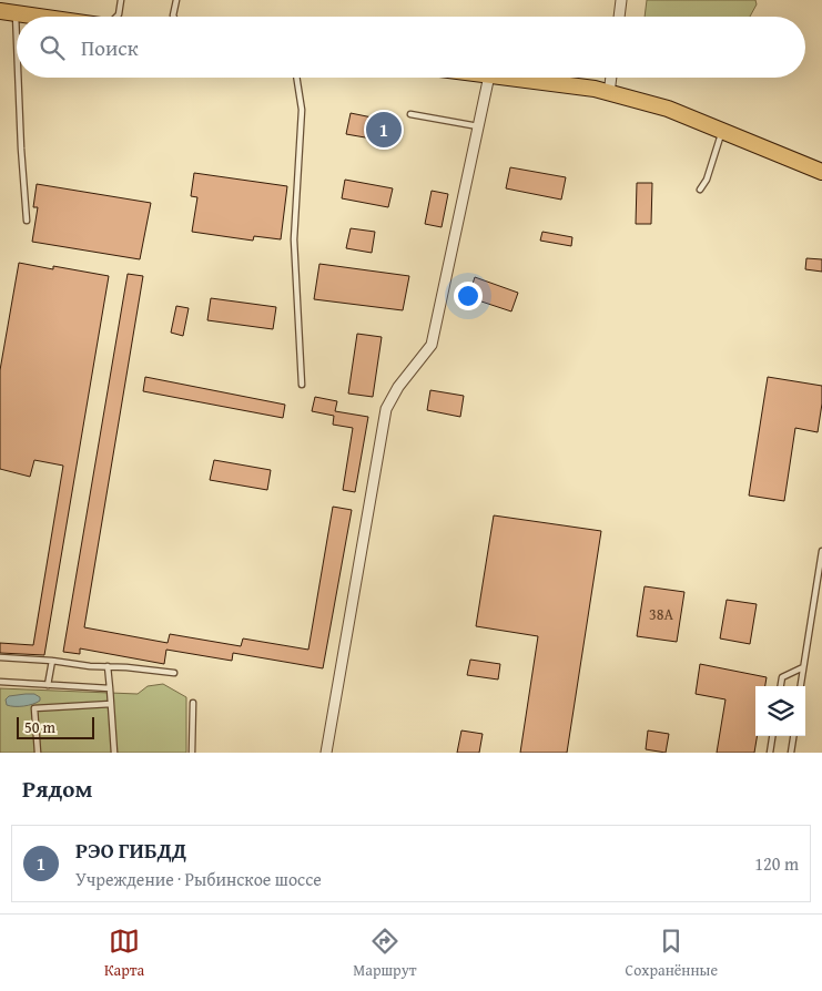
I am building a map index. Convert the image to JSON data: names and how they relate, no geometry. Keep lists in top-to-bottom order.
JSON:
{
  "house_numbers": ["38А"],
  "scale_bar": "50 m",
  "page": {
    "search": "Поиск",
    "pins": "1",
    "scale": "50 m",
    "heading": "Рядом",
    "list": [
      {
        "mark": "1",
        "name": "РЭО ГИБДД",
        "note": "Учреждение · Рыбинское шоссе",
        "value": "120 m"
      }
    ],
    "nav": ["Карта", "Маршрут", "Сохранённые"]
  }
}
